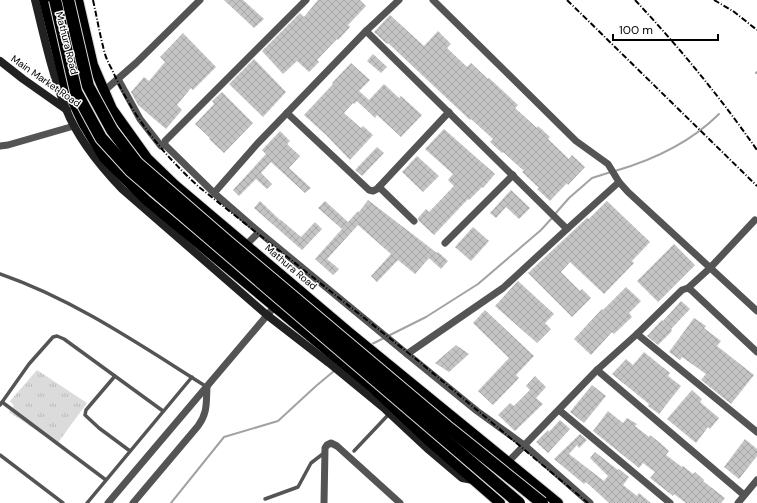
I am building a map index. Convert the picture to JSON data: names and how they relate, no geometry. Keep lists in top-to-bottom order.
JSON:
{
  "streets": {
    "highway": ["Mathura Road"],
    "street": ["Main Market Road"]
  },
  "crossings": [
    ["Mathura Road", "Main Market Road"]
  ],
  "scale_bar": "100 m"
}
